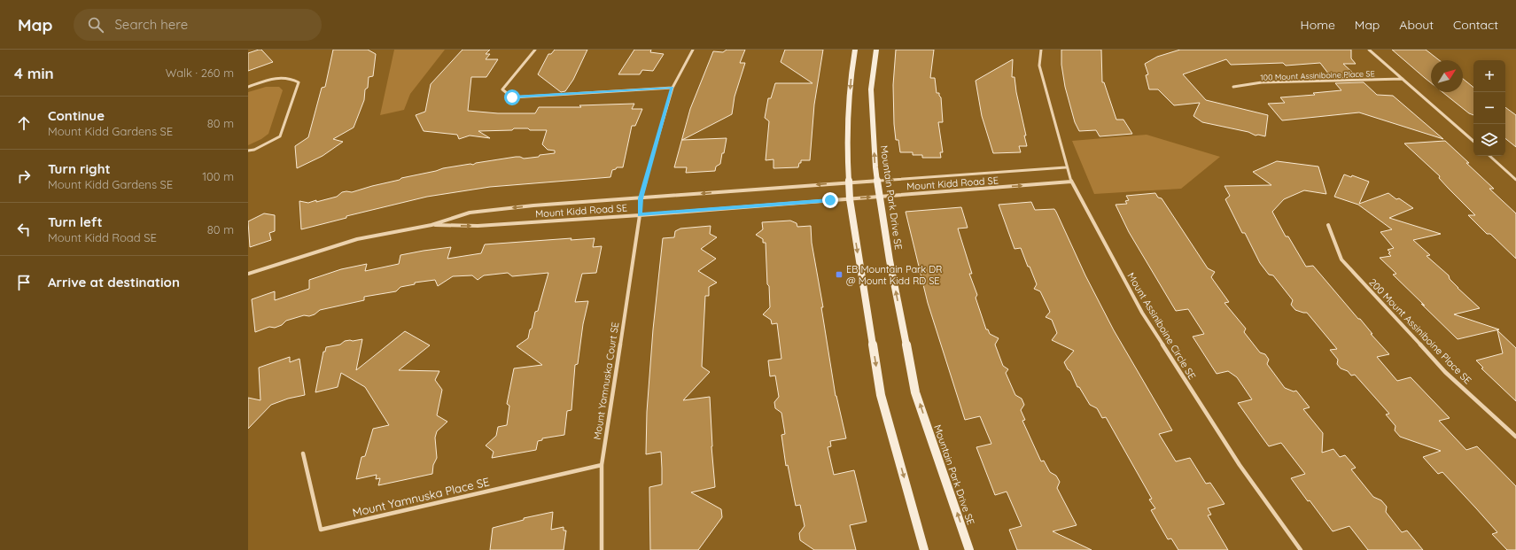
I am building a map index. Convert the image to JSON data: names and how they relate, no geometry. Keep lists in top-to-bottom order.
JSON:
{
  "streets": {
    "street": [
      "100 Mount Assiniboine Place SE",
      "Mount Kidd Road SE",
      "Mountain Park Drive SE",
      "Mount Assiniboine Circle SE",
      "200 Mount Assiniboine Place SE",
      "Mount Yamnuska Court SE",
      "Mount Yamnuska Place SE"
    ]
  },
  "crossings": [
    ["Mount Kidd Road SE", "Mountain Park Drive SE"],
    ["Mount Kidd Road SE", "Mount Assiniboine Circle SE"],
    ["Mount Kidd Road SE", "Mount Yamnuska Court SE"],
    ["Mount Yamnuska Court SE", "Mount Yamnuska Place SE"]
  ],
  "places": {
    "transit": ["EB Mountain Park DR @ Mount Kidd RD SE"]
  },
  "north": "top right",
  "page": {
    "header": "Map",
    "search": "Search here",
    "nav": [
      "Home",
      "Map",
      "About",
      "Contact"
    ],
    "heading": ["4 min", "Walk · 260 m"],
    "map_buttons": ["+", "−"],
    "list": [
      ["Continue", "Mount Kidd Gardens SE", "80 m"],
      ["Turn right", "Mount Kidd Gardens SE", "100 m"],
      ["Turn left", "Mount Kidd Road SE", "80 m"],
      "Arrive at destination"
    ]
  }
}
